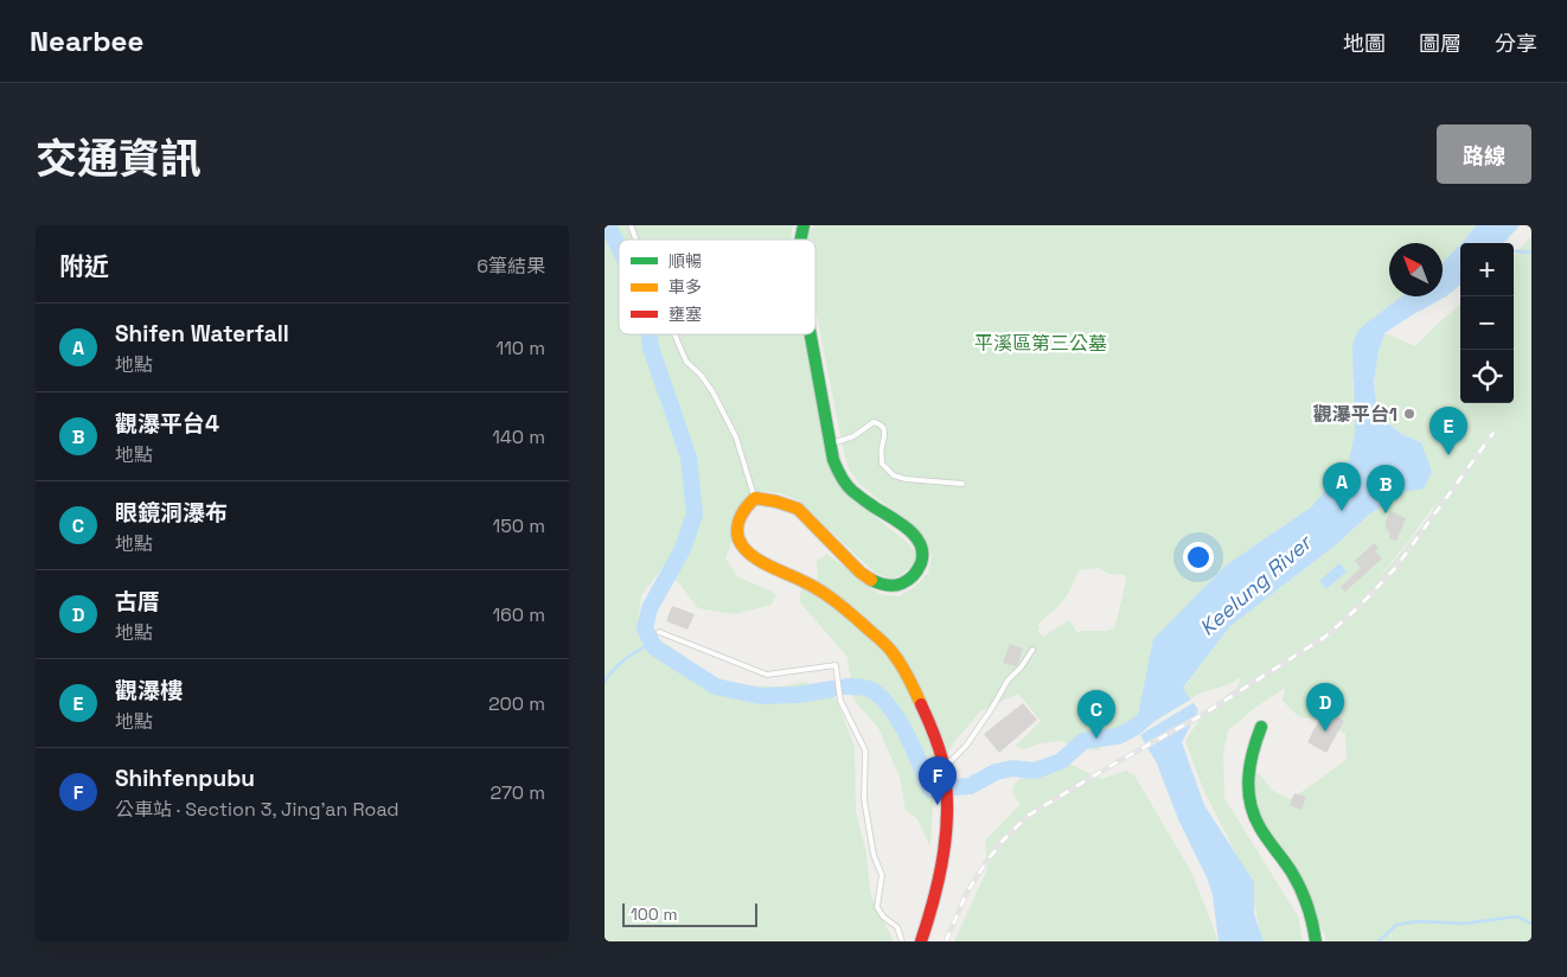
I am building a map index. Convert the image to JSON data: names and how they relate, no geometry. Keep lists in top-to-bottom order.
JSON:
{
  "water": ["Keelung River"],
  "parks": ["平溪區第三公墓"],
  "places": ["觀瀑平台1"],
  "legend": ["順暢", "車多", "壅塞"],
  "scale_bar": "100 m",
  "north": "top left",
  "page": {
    "header": "Nearbee",
    "nav": ["地圖", "圖層", "分享"],
    "title": "交通資訊",
    "buttons": "路線",
    "heading": ["附近", "6筆結果"],
    "map_buttons": ["+", "−"],
    "list": [
      {
        "mark": "A",
        "name": "Shifen Waterfall",
        "note": "地點",
        "value": "110 m"
      },
      {
        "mark": "B",
        "name": "觀瀑平台4",
        "note": "地點",
        "value": "140 m"
      },
      {
        "mark": "C",
        "name": "眼鏡洞瀑布",
        "note": "地點",
        "value": "150 m"
      },
      {
        "mark": "D",
        "name": "古厝",
        "note": "地點",
        "value": "160 m"
      },
      {
        "mark": "E",
        "name": "觀瀑樓",
        "note": "地點",
        "value": "200 m"
      },
      {
        "mark": "F",
        "name": "Shihfenpubu",
        "note": "公車站 · Section 3, Jing'an Road",
        "value": "270 m"
      }
    ],
    "pins": [
      "E",
      "A",
      "B",
      "D",
      "C",
      "F"
    ],
    "scale": "100 m"
  }
}
